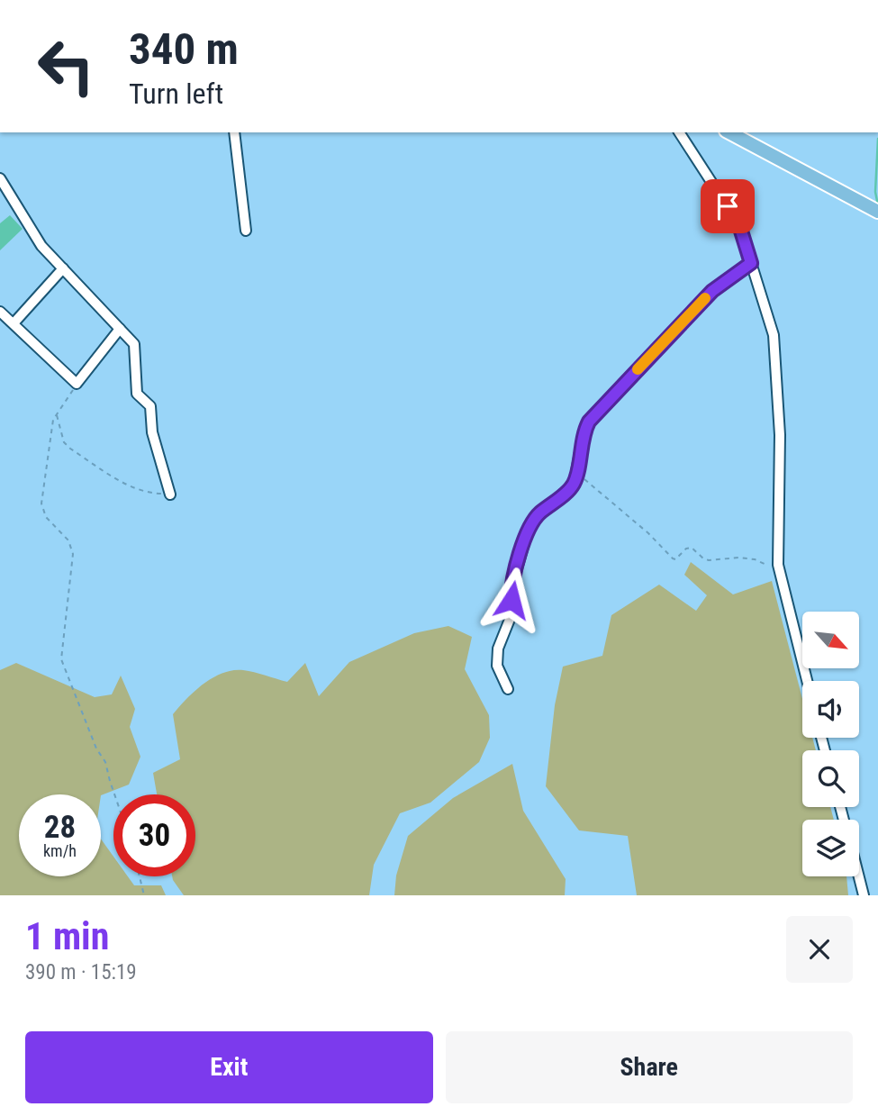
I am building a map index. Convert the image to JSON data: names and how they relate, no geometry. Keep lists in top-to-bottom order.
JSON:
{
  "north": "bottom right",
  "page": {
    "turn": ["340 m", "Turn left"],
    "speed": "28 km/h",
    "limit": "30",
    "heading": ["1 min", "390 m · 15:19"],
    "buttons": ["Exit", "Share"]
  }
}
